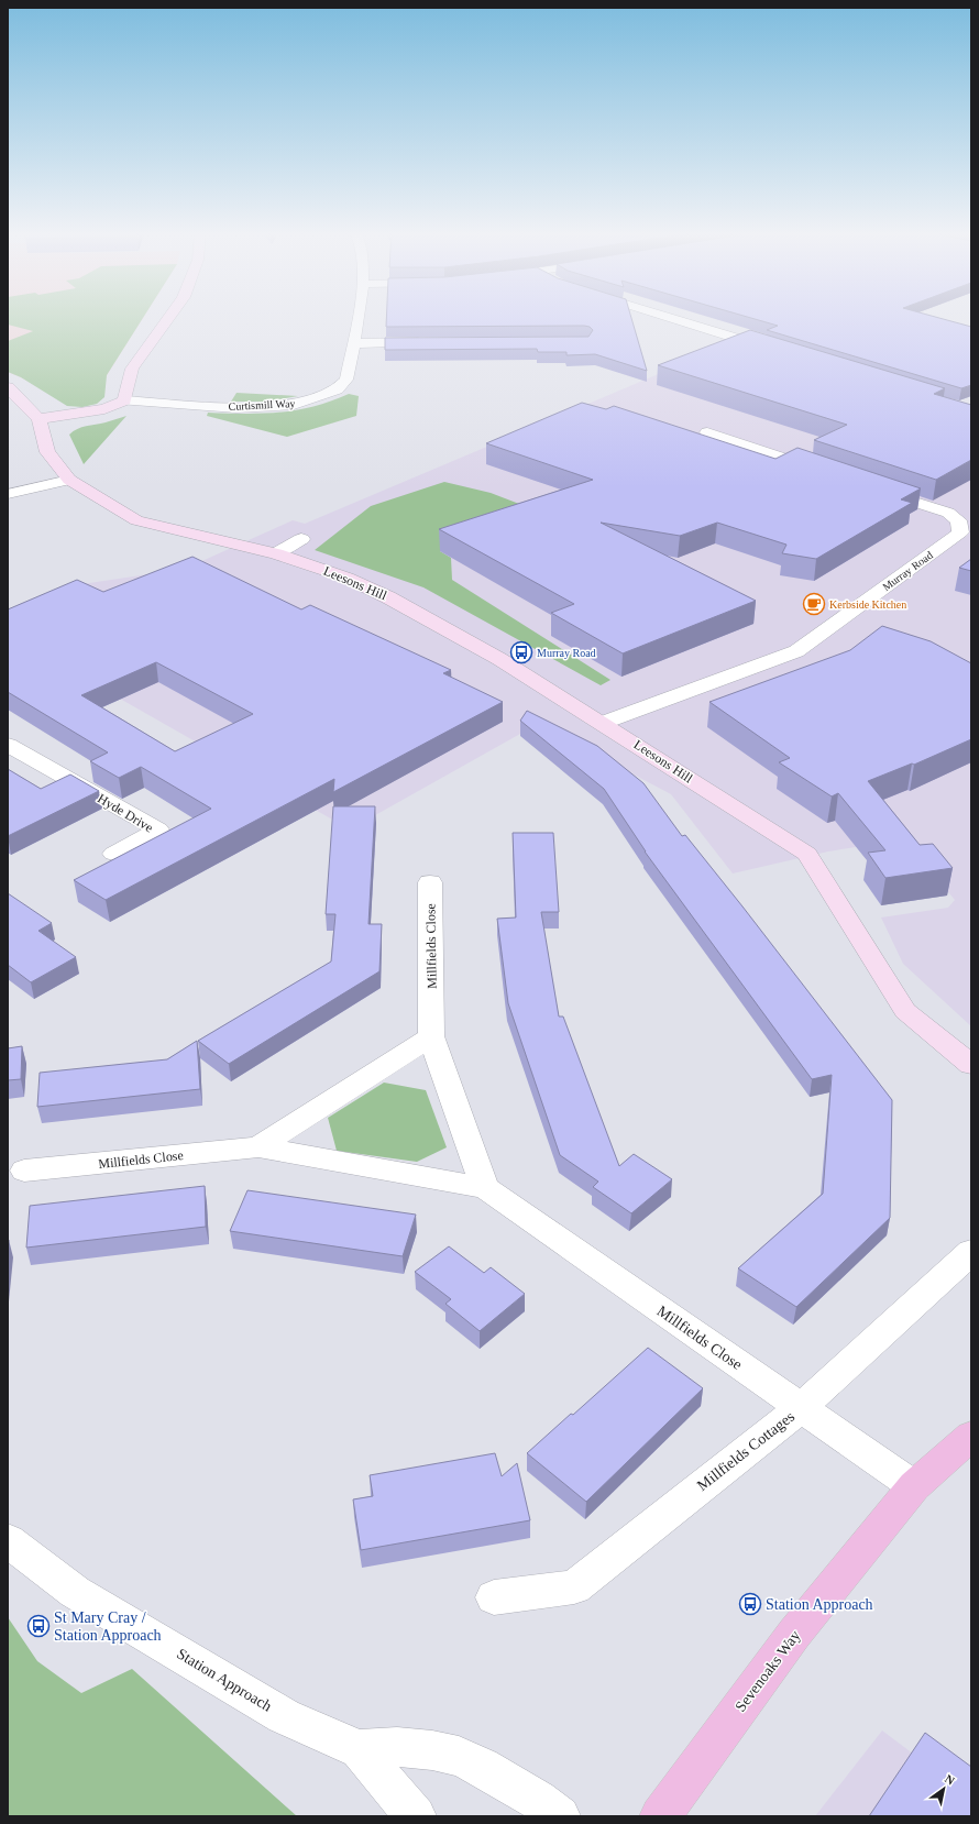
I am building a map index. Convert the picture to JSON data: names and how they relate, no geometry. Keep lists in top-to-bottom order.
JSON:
{
  "streets": {
    "main road": ["Sevenoaks Way"],
    "street": [
      "Curtismill Way",
      "Murray Road",
      "Leesons Hill",
      "Hyde Drive",
      "Millfields Close",
      "Millfields Cottages",
      "Station Approach"
    ]
  },
  "crossings": [
    ["Murray Road", "Leesons Hill"],
    ["Millfields Close", "Millfields Cottages"],
    ["Millfields Close", "Sevenoaks Way"]
  ],
  "places": {
    "cafe": ["Kerbside Kitchen"],
    "bus stop": ["Murray Road", "Station Approach", "St Mary Cray / Station Approach"]
  },
  "north": "top right"
}
